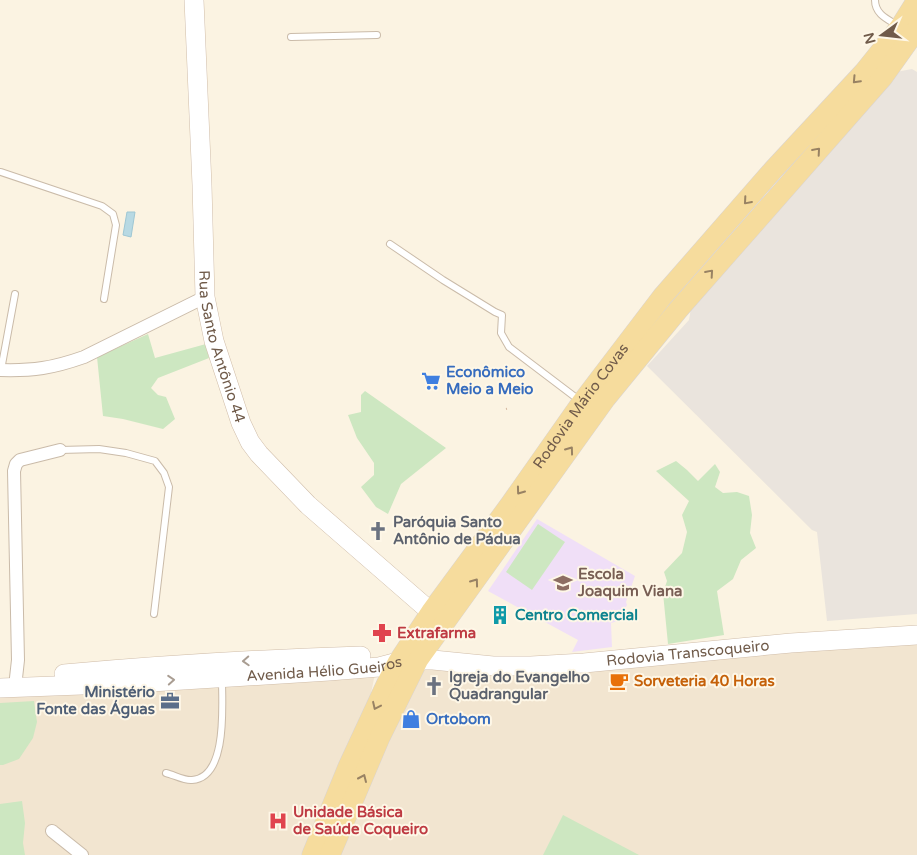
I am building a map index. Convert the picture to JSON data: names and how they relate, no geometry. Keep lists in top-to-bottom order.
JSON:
{
  "streets": {
    "main road": [
      "Rua Santo Antônio 44",
      "Rodovia Mário Covas",
      "Rodovia Transcoqueiro",
      "Avenida Hélio Gueiros"
    ]
  },
  "crossings": [
    ["Rua Santo Antônio 44", "Rodovia Mário Covas"],
    ["Rodovia Mário Covas", "Rodovia Transcoqueiro"],
    ["Rodovia Mário Covas", "Avenida Hélio Gueiros"],
    ["Rodovia Transcoqueiro", "Avenida Hélio Gueiros"]
  ],
  "places": {
    "supermarket": ["Econômico Meio a Meio"],
    "church": ["Paróquia Santo Antônio de Pádua", "Igreja do Evangelho Quadrangular"],
    "school or university": ["Escola Joaquim Viana"],
    "building": ["Centro Comercial"],
    "pharmacy": ["Extrafarma"],
    "cafe": ["Sorveteria 40 Horas"],
    "office": ["Ministério Fonte das Águas"],
    "shop": ["Ortobom"],
    "hospital": ["Unidade Básica de Saúde Coqueiro"]
  },
  "north": "left"
}
